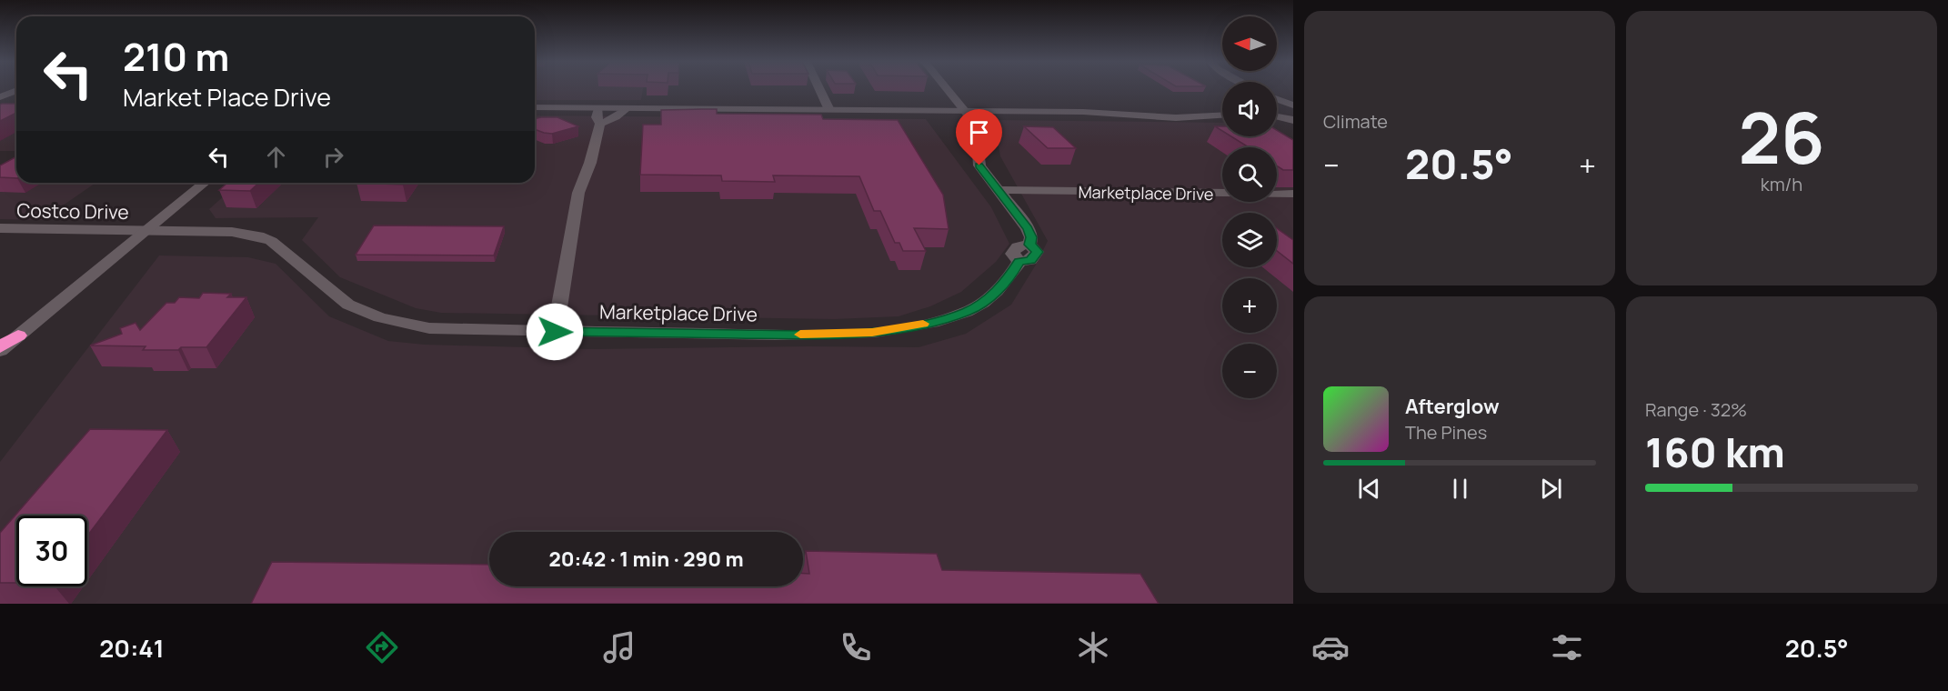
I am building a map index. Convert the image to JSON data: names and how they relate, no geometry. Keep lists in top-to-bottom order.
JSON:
{
  "streets": {
    "street": ["Marketplace Drive", "Costco Drive"]
  },
  "crossings": [
    ["Marketplace Drive", "Costco Drive"]
  ],
  "north": "left",
  "page": {
    "tile": [
      "Climate",
      ["26", "km/h"],
      ["Range · 32%", "160 km"]
    ],
    "map_buttons": ["+", "−"],
    "turn": ["210 m", "Market Place Drive"],
    "heat": ["−", "20.5°", "+"],
    "song": ["Afterglow", "The Pines"],
    "limit": "30",
    "trip": "20:42 · 1 min · 290 m",
    "tabs": ["20:41", "20.5°"]
  }
}
